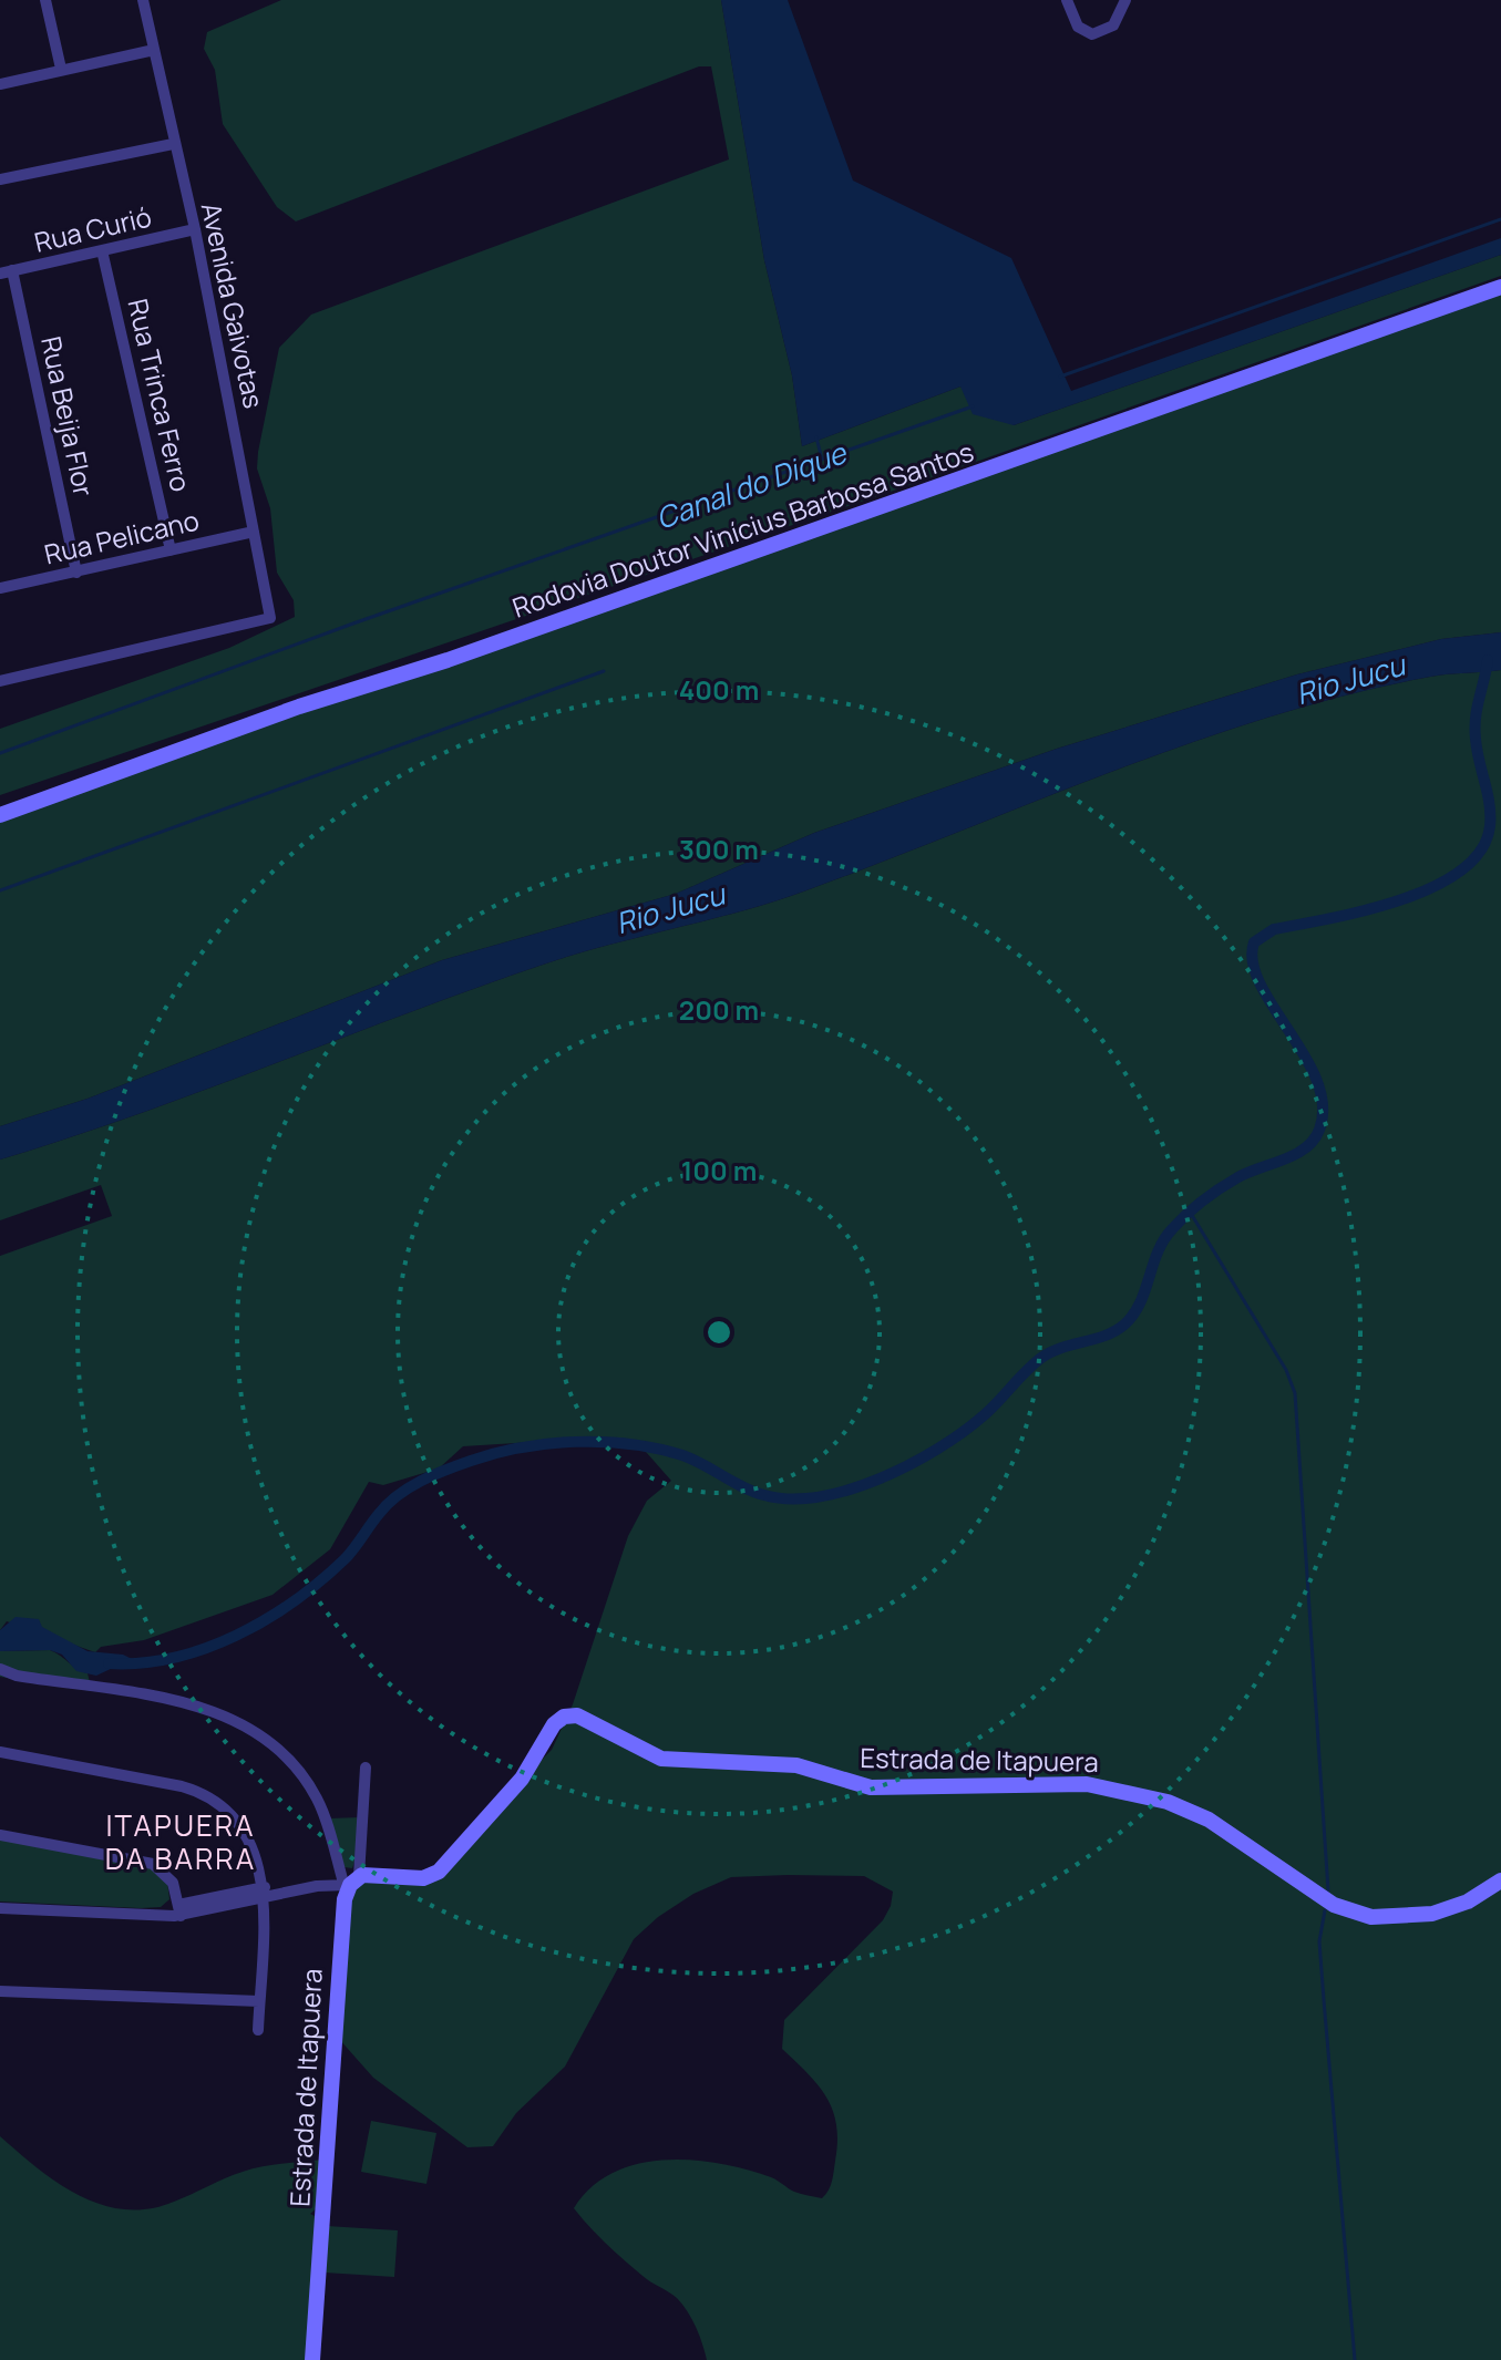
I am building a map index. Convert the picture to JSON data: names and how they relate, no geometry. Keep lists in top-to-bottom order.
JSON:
{
  "streets": {
    "street": [
      "Rua Curió",
      "Avenida Gaivotas",
      "Rua Trinca Ferro",
      "Rua Beija Flor",
      "Rodovia Doutor Vinícius Barbosa Santos",
      "Rua Pelicano",
      "Estrada de Itapuera"
    ]
  },
  "crossings": [
    ["Rua Curió", "Avenida Gaivotas"],
    ["Rua Curió", "Rua Trinca Ferro"],
    ["Rua Curió", "Rua Beija Flor"],
    ["Avenida Gaivotas", "Rua Pelicano"],
    ["Rua Trinca Ferro", "Rua Pelicano"],
    ["Rua Beija Flor", "Rua Pelicano"]
  ],
  "districts": ["ITAPUERA DA BARRA"],
  "water": ["Canal do Dique", "Rio Jucu"],
  "rings": [
    "400 m",
    "300 m",
    "200 m",
    "100 m"
  ]
}
